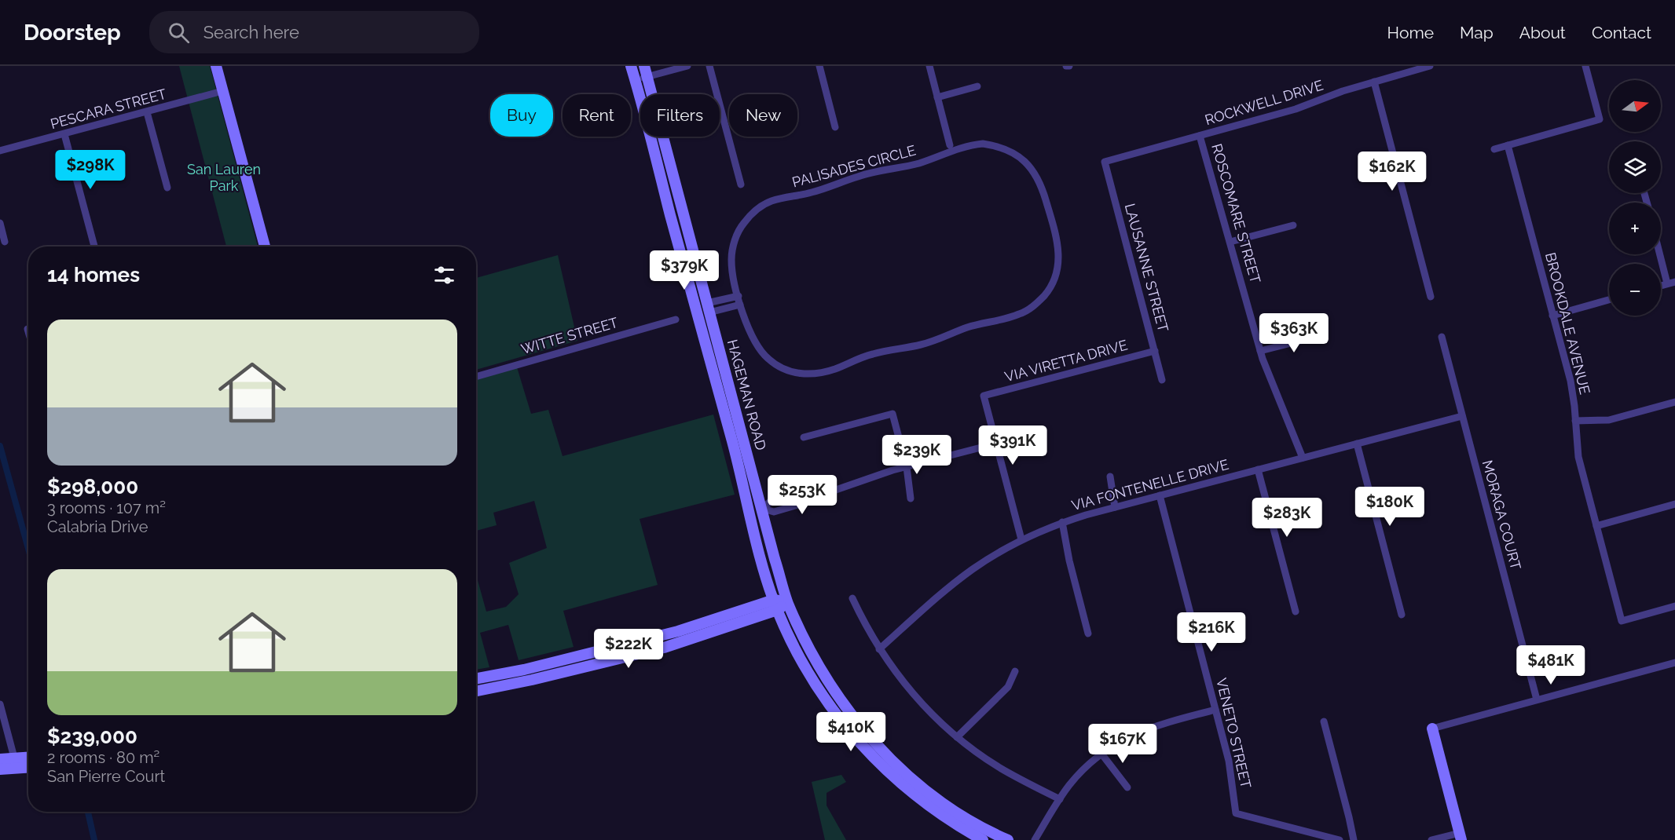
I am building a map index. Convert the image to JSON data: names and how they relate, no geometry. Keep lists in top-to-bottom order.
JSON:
{
  "streets": {
    "main road": ["HAGEMAN ROAD"],
    "street": [
      "ROCKWELL DRIVE",
      "PESCARA STREET",
      "PALISADES CIRCLE",
      "ROSCOMARE STREET",
      "LAUSANNE STREET",
      "BROOKDALE AVENUE",
      "WITTE STREET",
      "VIA VIRETTA DRIVE",
      "VIA FONTENELLE DRIVE",
      "MORAGA COURT",
      "VENETO STREET"
    ]
  },
  "crossings": [
    ["ROCKWELL DRIVE", "ROSCOMARE STREET"],
    ["ROCKWELL DRIVE", "LAUSANNE STREET"],
    ["ROSCOMARE STREET", "VIA FONTENELLE DRIVE"],
    ["LAUSANNE STREET", "VIA VIRETTA DRIVE"],
    ["VIA FONTENELLE DRIVE", "MORAGA COURT"],
    ["VIA FONTENELLE DRIVE", "VENETO STREET"]
  ],
  "parks": ["San Lauren Park"],
  "north": "right",
  "page": {
    "header": "Doorstep",
    "search": "Search here",
    "nav": [
      "Home",
      "Map",
      "About",
      "Contact"
    ],
    "map_buttons": ["+", "−"],
    "chip": [
      "Buy",
      "Rent",
      "Filters",
      "New"
    ],
    "price": [
      "$298K",
      "$162K",
      "$379K",
      "$363K",
      "$391K",
      "$239K",
      "$253K",
      "$180K",
      "$283K",
      "$216K",
      "$222K",
      "$481K",
      "$410K",
      "$167K"
    ],
    "heading": "14 homes",
    "list": [
      {
        "name": "$298,000",
        "note": "3 rooms · 107 m² · Calabria Drive"
      },
      {
        "name": "$239,000",
        "note": "2 rooms · 80 m² · San Pierre Court"
      }
    ]
  }
}
